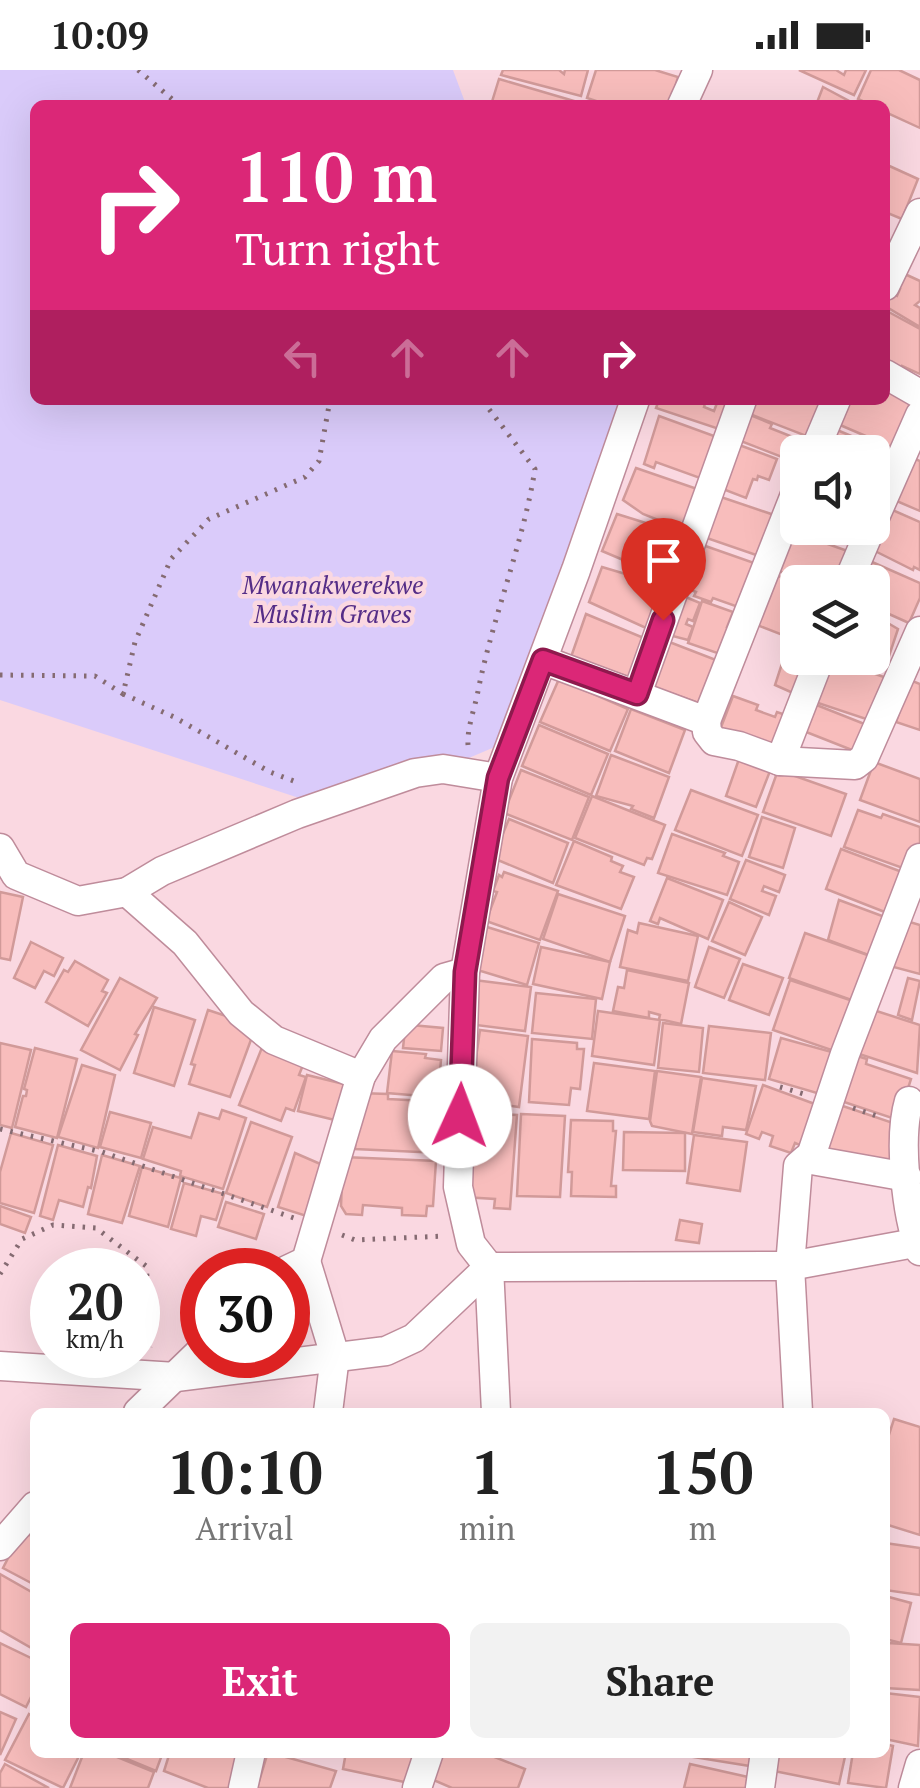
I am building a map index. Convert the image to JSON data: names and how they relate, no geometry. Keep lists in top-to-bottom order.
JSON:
{
  "parks": ["Mwanakwerekwe Muslim Graves"],
  "page": {
    "status": "10:09",
    "turn": ["110 m", "Turn right"],
    "speed": "20 km/h",
    "limit": "30",
    "eta": [
      "10:10",
      "Arrival",
      "1",
      "min",
      "150",
      "m"
    ],
    "buttons": ["Exit", "Share"]
  }
}
